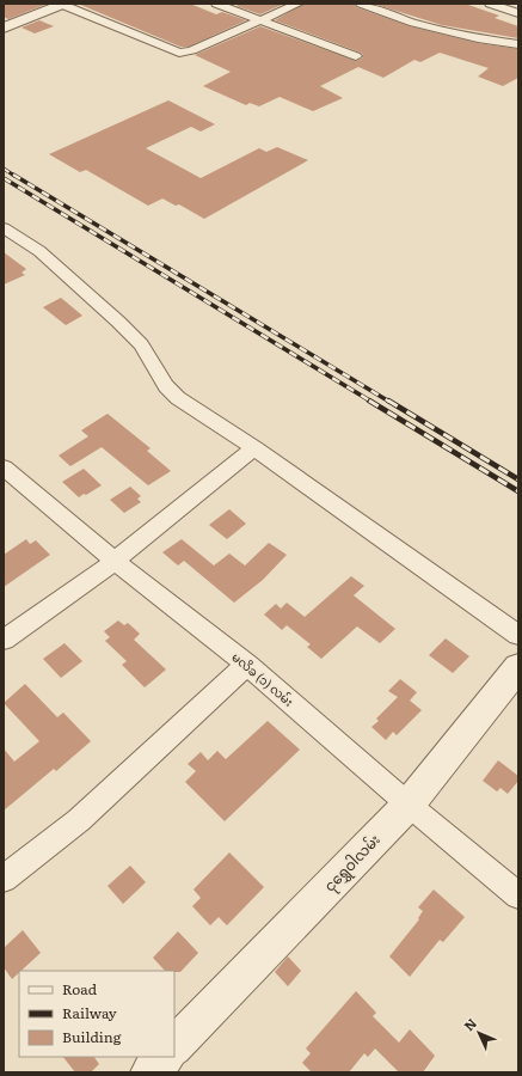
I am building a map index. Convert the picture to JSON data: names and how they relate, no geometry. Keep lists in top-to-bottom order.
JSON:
{
  "streets": {
    "street": ["မလိခ (၁) လမ်း", "ငုရွှေဝါလမ်း"]
  },
  "crossings": [
    ["မလိခ (၁) လမ်း", "ငုရွှေဝါလမ်း"]
  ],
  "legend": ["Road", "Railway", "Building"],
  "north": "top left"
}
